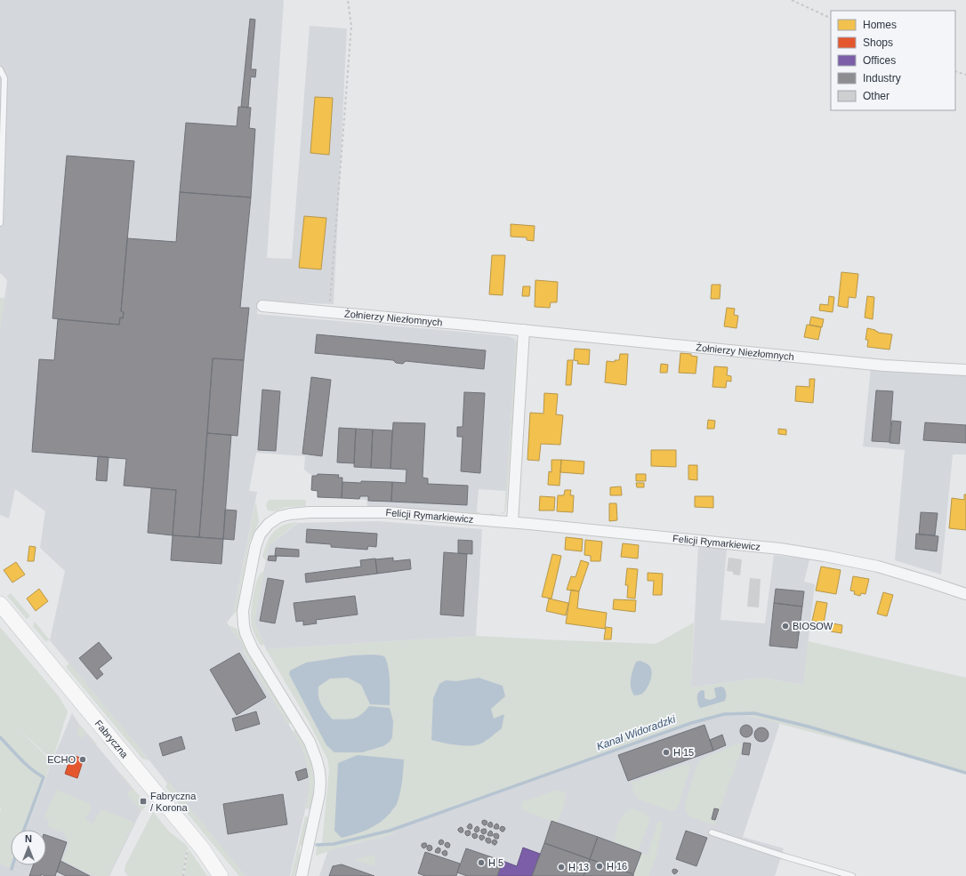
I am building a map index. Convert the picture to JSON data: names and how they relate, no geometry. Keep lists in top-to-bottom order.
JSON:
{
  "streets": {
    "street": ["Żołnierzy Niezłomnych", "Felicji Rymarkiewicz", "Fabryczna"]
  },
  "water": ["Kanał Widoradzki"],
  "places": {
    "other": [
      "BIOSOW",
      "H 15",
      "ECHO",
      "H 5",
      "H 16",
      "H 13"
    ],
    "transit": ["Fabryczna / Korona"]
  },
  "legend": [
    "Homes",
    "Shops",
    "Offices",
    "Industry",
    "Other"
  ],
  "north": "top"
}
